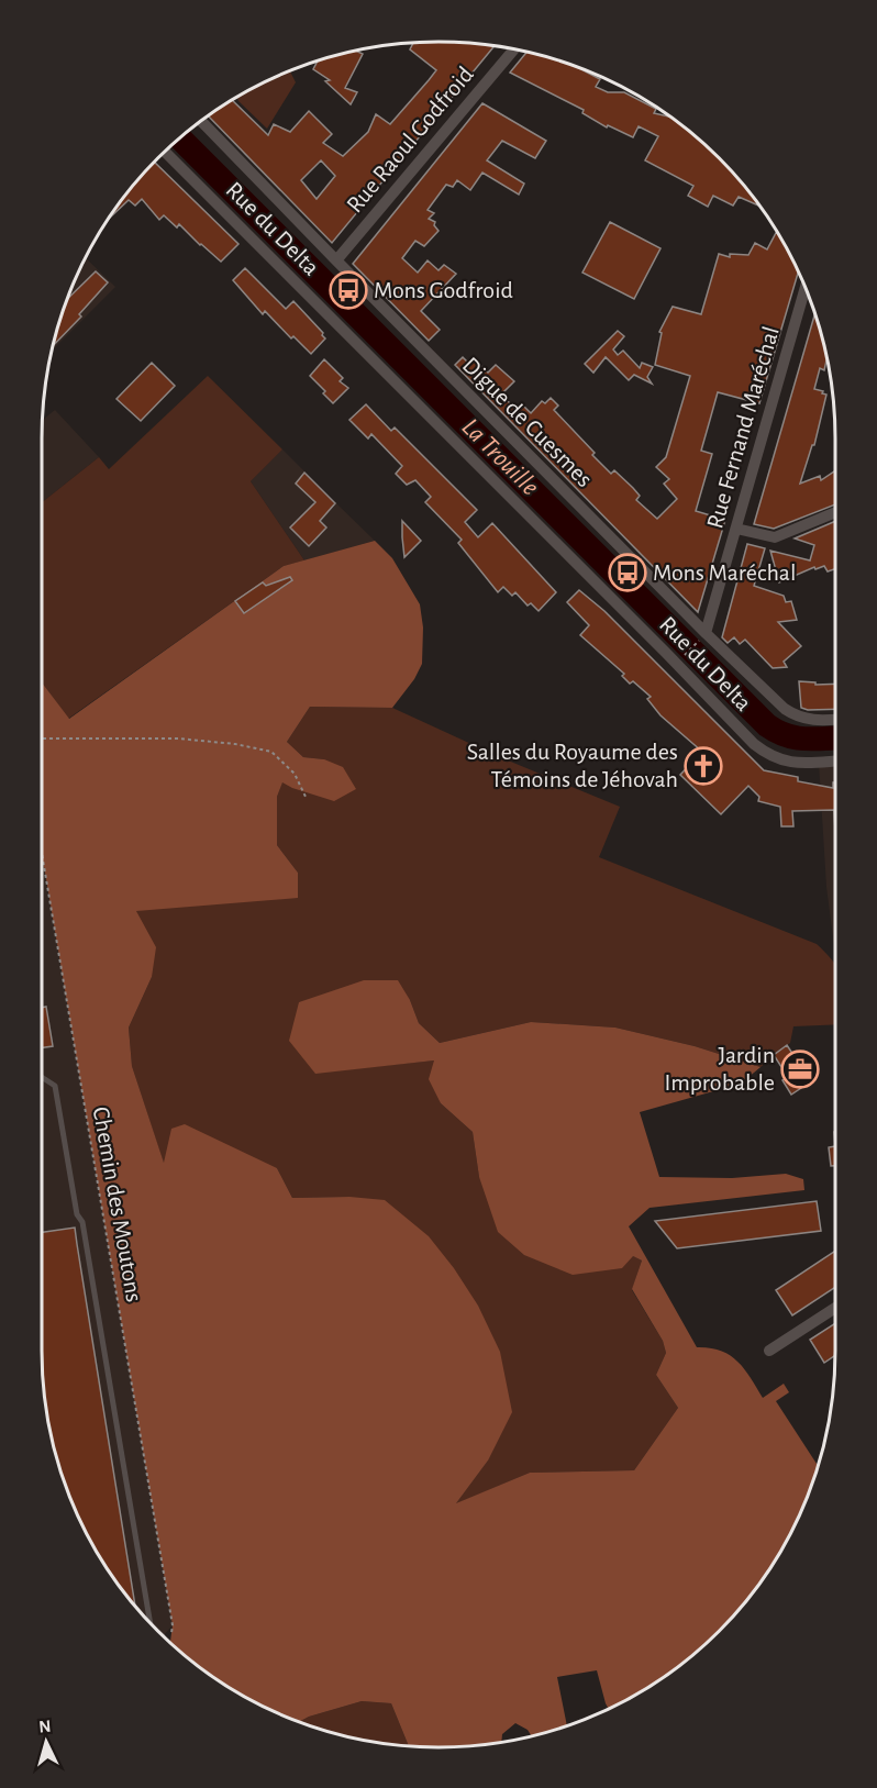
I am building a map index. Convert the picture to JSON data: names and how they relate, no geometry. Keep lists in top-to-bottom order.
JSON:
{
  "streets": {
    "street": [
      "Rue Raoul Godfroid",
      "Rue du Delta",
      "Digue de Cuesmes",
      "Rue Fernand Maréchal"
    ],
    "path": ["Chemin des Moutons"]
  },
  "crossings": [
    ["Rue Raoul Godfroid", "Digue de Cuesmes"],
    ["Digue de Cuesmes", "Rue Fernand Maréchal"]
  ],
  "water": ["La Trouille"],
  "places": {
    "bus stop": ["Mons Godfroid", "Mons Maréchal"],
    "church": ["Salles du Royaume des Témoins de Jéhovah"],
    "office": ["Jardin Improbable"]
  },
  "north": "top"
}
